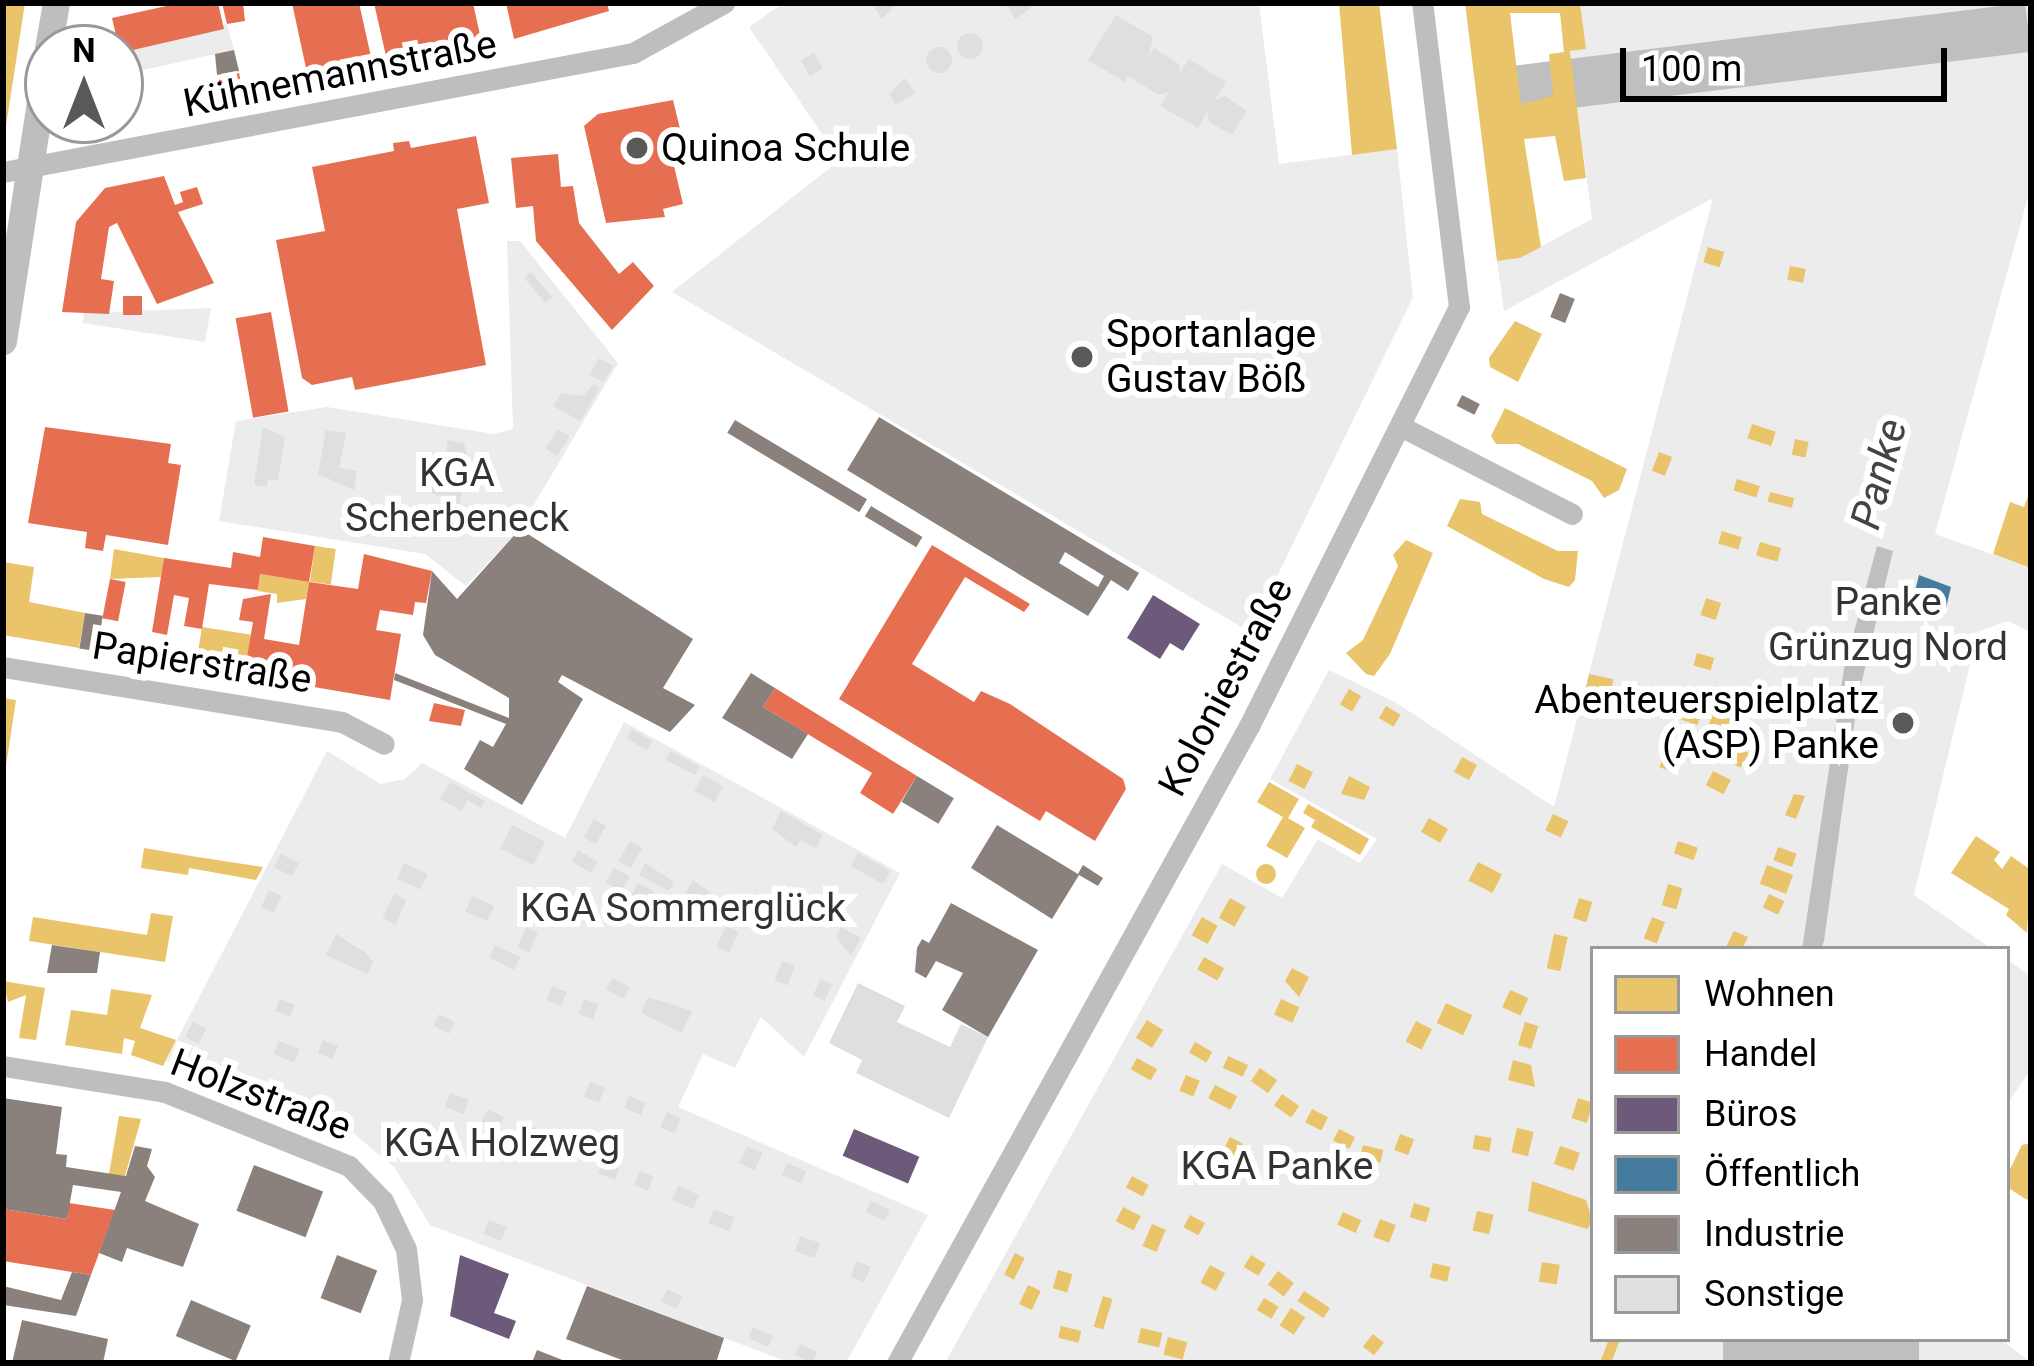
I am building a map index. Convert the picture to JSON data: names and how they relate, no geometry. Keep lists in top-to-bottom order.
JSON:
{
  "streets": {
    "street": [
      "Kühnemannstraße",
      "Papierstraße",
      "Koloniestraße",
      "Holzstraße"
    ]
  },
  "water": ["Panke"],
  "parks": [
    "KGA Scherbeneck",
    "Panke Grünzug Nord",
    "KGA Sommerglück",
    "KGA Holzweg",
    "KGA Panke"
  ],
  "places": ["Quinoa Schule", "Sportanlage Gustav Böß", "Abenteuerspielplatz (ASP) Panke"],
  "legend": [
    "Wohnen",
    "Handel",
    "Büros",
    "Öffentlich",
    "Industrie",
    "Sonstige"
  ],
  "scale_bar": "100 m",
  "north": "top"
}
